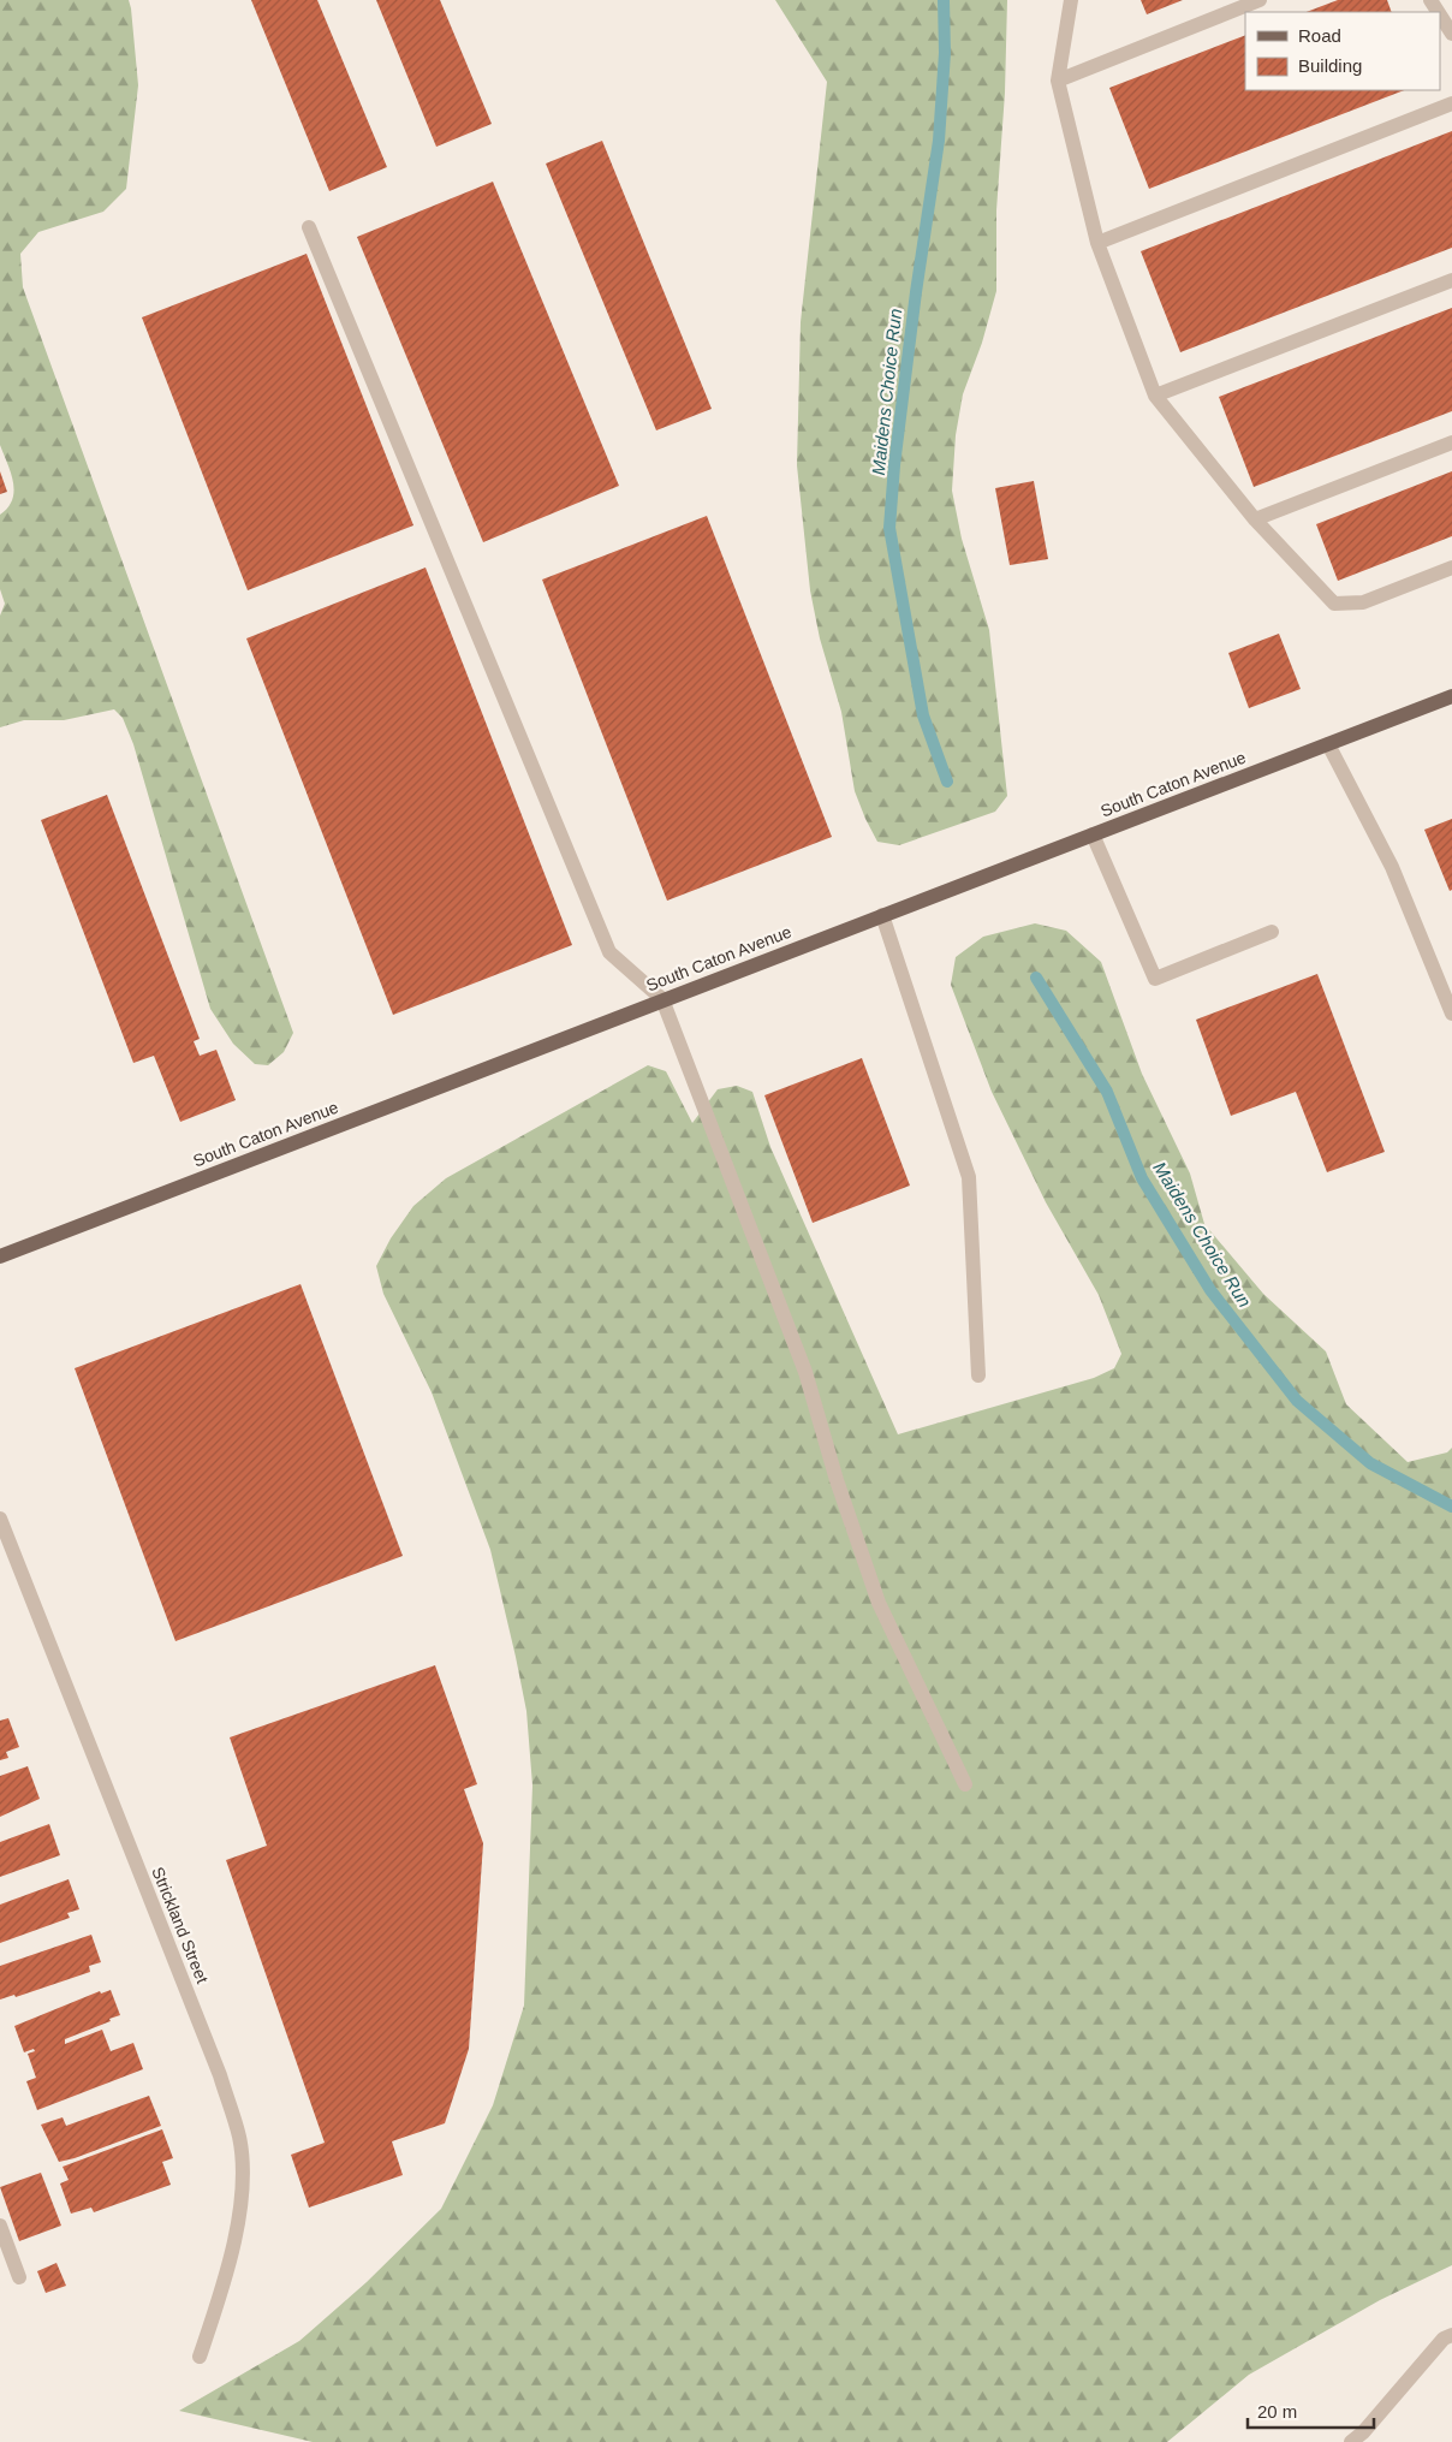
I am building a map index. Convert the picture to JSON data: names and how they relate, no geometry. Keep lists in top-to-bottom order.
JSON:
{
  "streets": {
    "main road": ["South Caton Avenue"],
    "street": ["Strickland Street"]
  },
  "water": ["Maidens Choice Run"],
  "legend": ["Road", "Building"],
  "scale_bar": "20 m"
}
